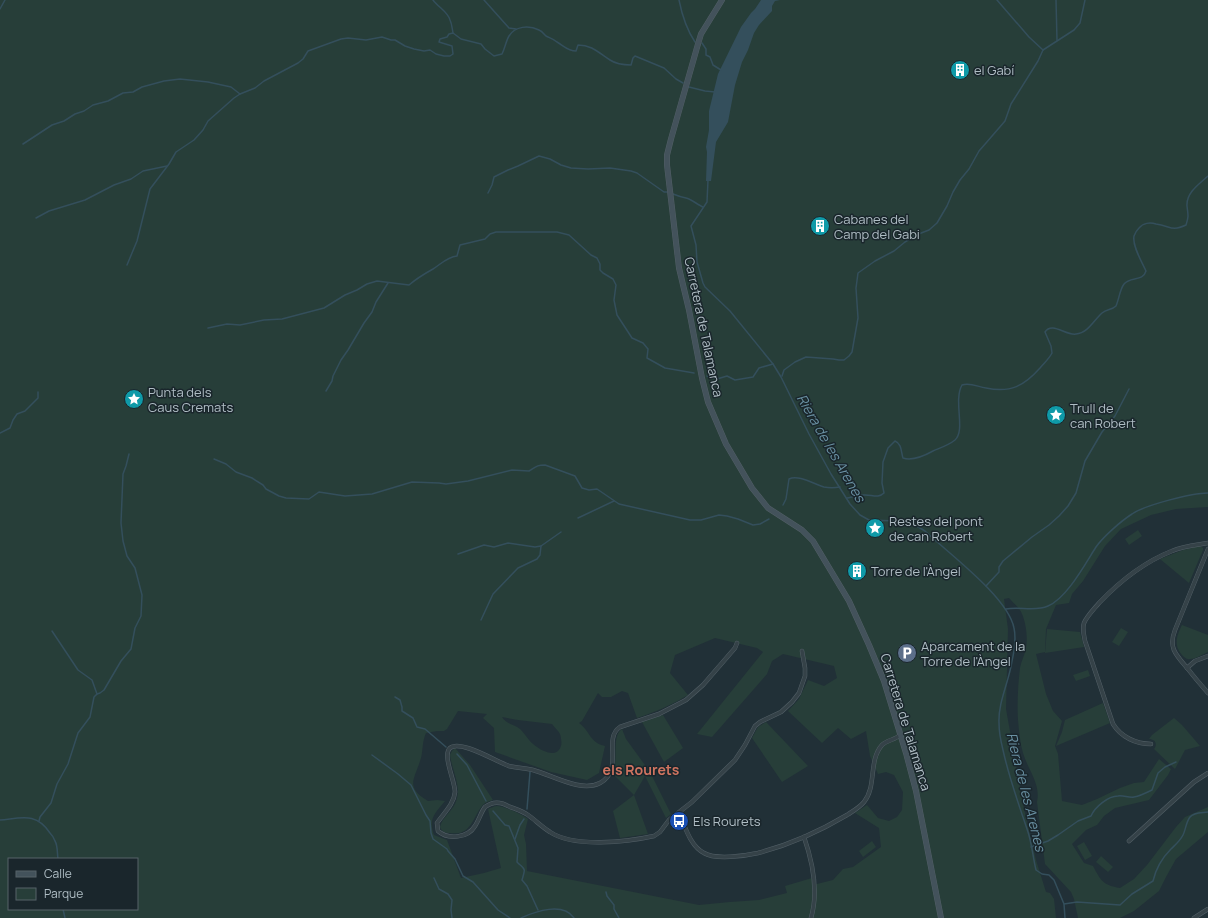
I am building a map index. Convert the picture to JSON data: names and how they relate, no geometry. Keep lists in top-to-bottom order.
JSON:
{
  "streets": {
    "street": ["Carretera de Talamanca"]
  },
  "districts": ["els Rourets"],
  "water": ["Riera de les Arenes"],
  "places": {
    "building": ["el Gabí", "Cabanes del Camp del Gabi", "Torre de l'Àngel"],
    "place": ["Punta dels Caus Cremats", "Trull de can Robert", "Restes del pont de can Robert"],
    "parking": ["Aparcament de la Torre de l'Àngel"],
    "bus stop": ["Els Rourets"]
  },
  "legend": ["Calle", "Parque"]
}
